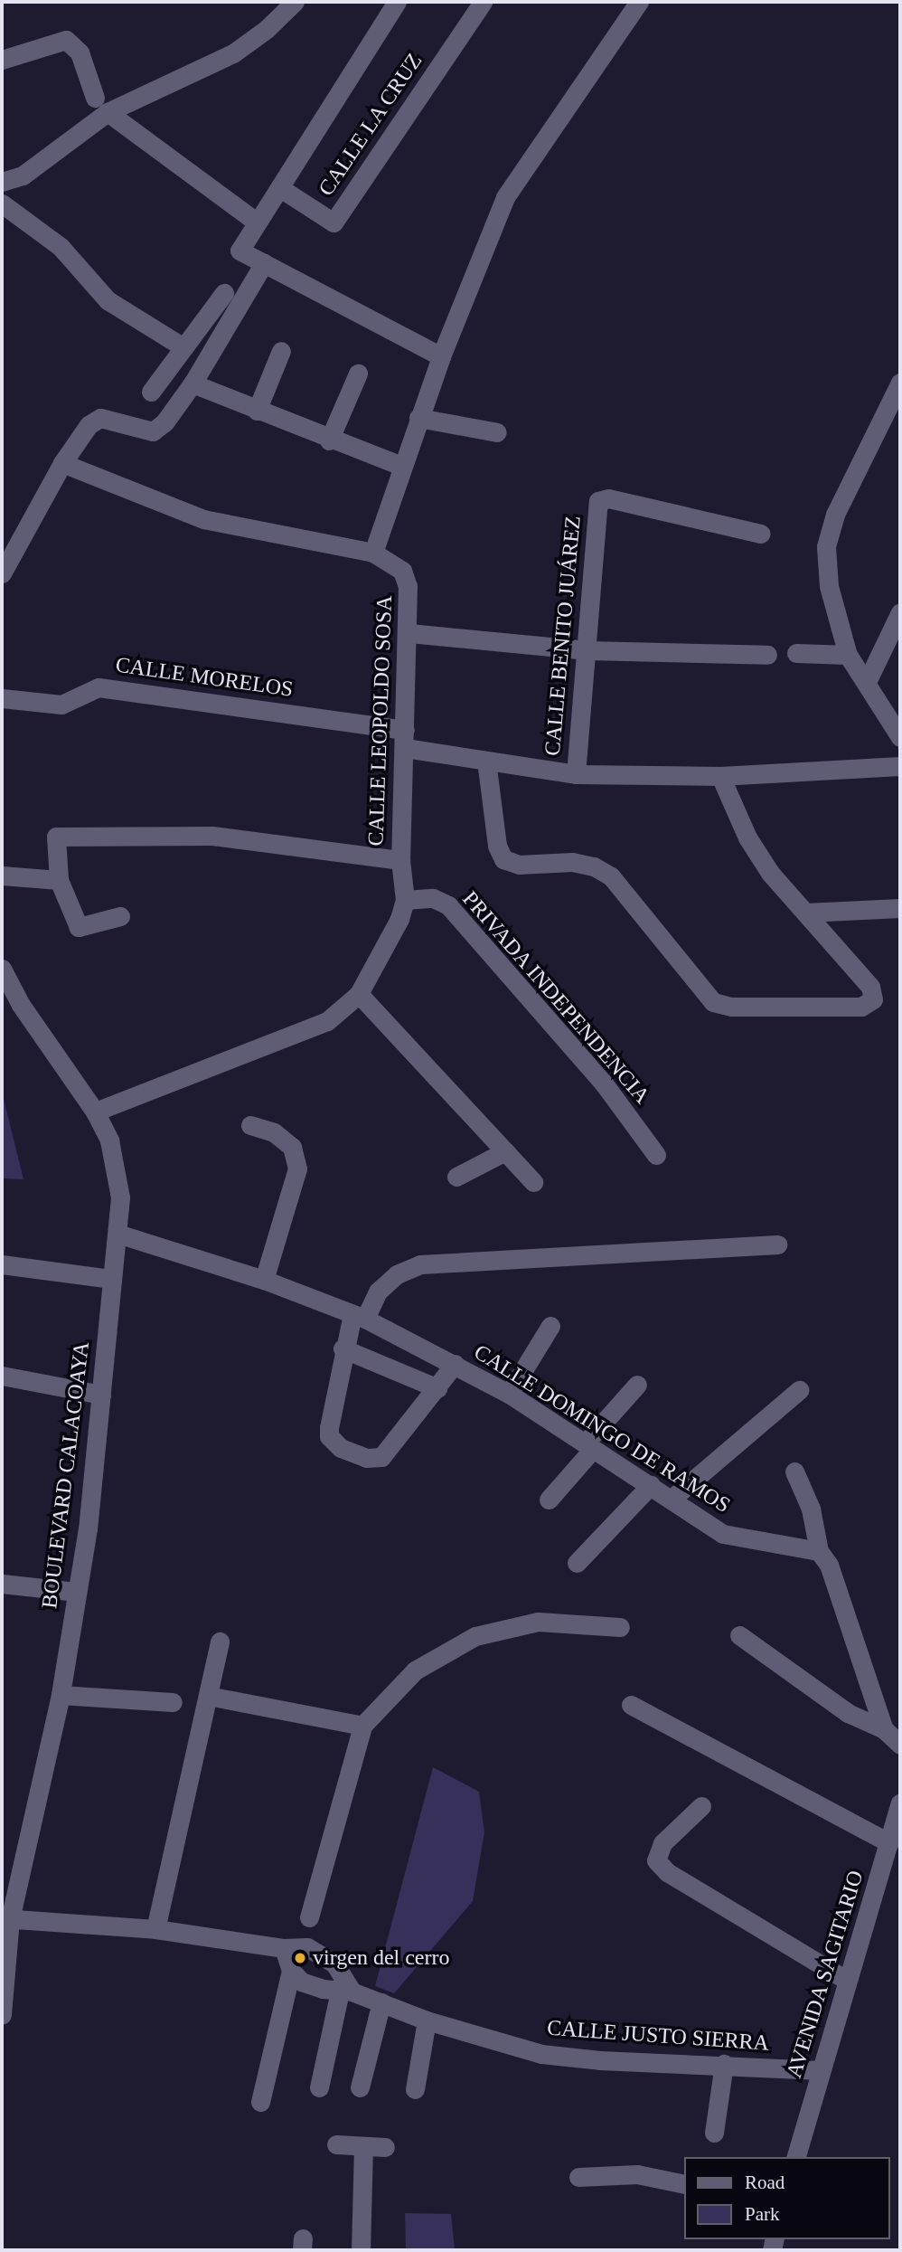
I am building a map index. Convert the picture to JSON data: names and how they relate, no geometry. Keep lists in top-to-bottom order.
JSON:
{
  "streets": {
    "street": [
      "CALLE LA CRUZ",
      "CALLE BENITO JUÁREZ",
      "CALLE MORELOS",
      "CALLE LEOPOLDO SOSA",
      "PRIVADA INDEPENDENCIA",
      "CALLE DOMINGO DE RAMOS",
      "BOULEVARD CALACOAYA",
      "AVENIDA SAGITARIO",
      "CALLE JUSTO SIERRA"
    ]
  },
  "crossings": [
    ["CALLE BENITO JUÁREZ", "CALLE MORELOS"],
    ["CALLE MORELOS", "CALLE LEOPOLDO SOSA"],
    ["CALLE LEOPOLDO SOSA", "PRIVADA INDEPENDENCIA"],
    ["CALLE LEOPOLDO SOSA", "BOULEVARD CALACOAYA"],
    ["CALLE DOMINGO DE RAMOS", "BOULEVARD CALACOAYA"],
    ["AVENIDA SAGITARIO", "CALLE JUSTO SIERRA"]
  ],
  "places": ["virgen del cerro"],
  "legend": ["Road", "Park"]
}
